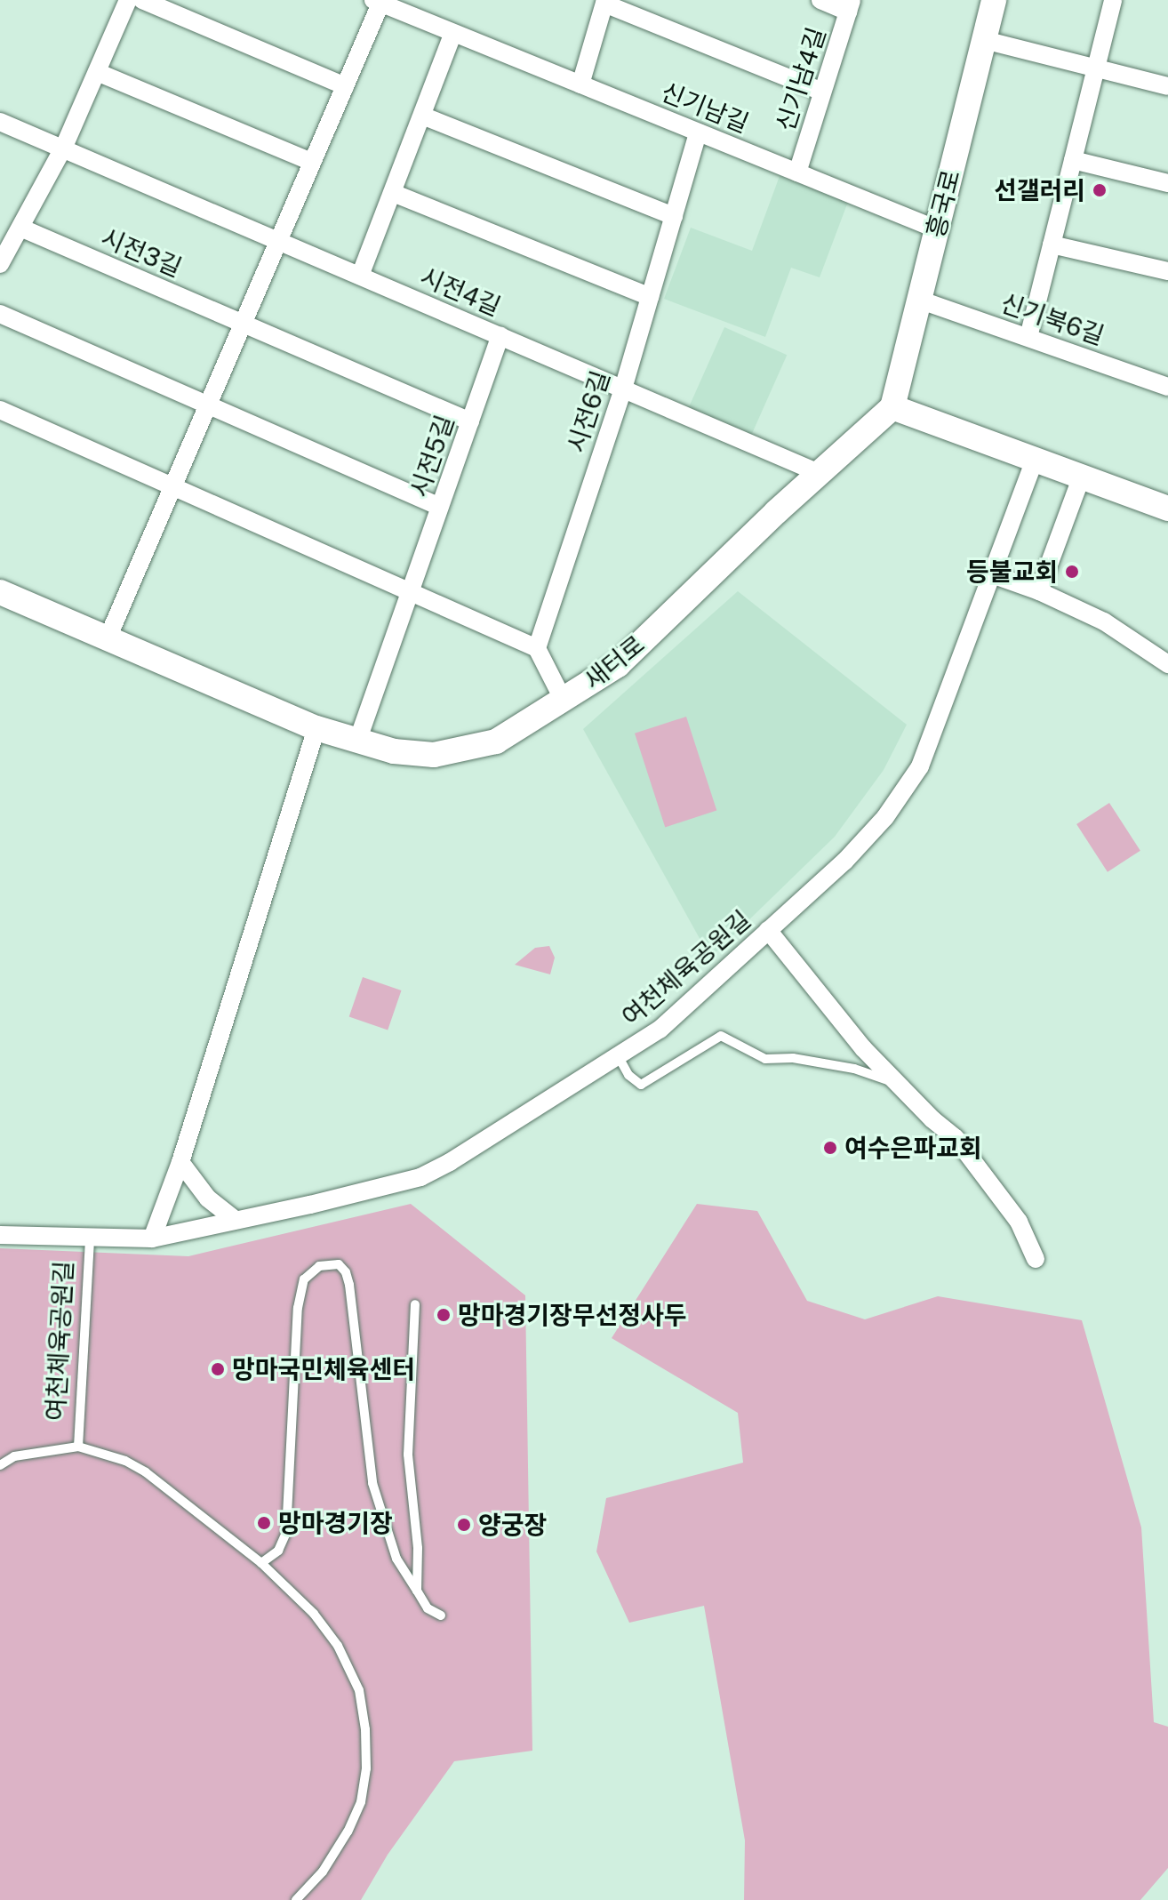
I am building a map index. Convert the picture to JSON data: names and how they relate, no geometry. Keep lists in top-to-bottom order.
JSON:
{
  "streets": {
    "street": [
      "신기남4길",
      "신기남길",
      "흥국로",
      "시전3길",
      "시전4길",
      "신기북6길",
      "시전6길",
      "시전5길",
      "새터로",
      "여천체육공원길"
    ]
  },
  "crossings": [
    ["신기남4길", "신기남길"],
    ["신기남길", "흥국로"],
    ["신기남길", "시전6길"],
    ["흥국로", "신기북6길"],
    ["흥국로", "새터로"],
    ["시전4길", "시전6길"],
    ["시전4길", "시전5길"],
    ["시전4길", "새터로"],
    ["시전5길", "새터로"]
  ],
  "places": [
    "선갤러리",
    "등불교회",
    "여수은파교회",
    "망마경기장무선정사두",
    "망마국민체육센터",
    "망마경기장",
    "양궁장"
  ]
}
